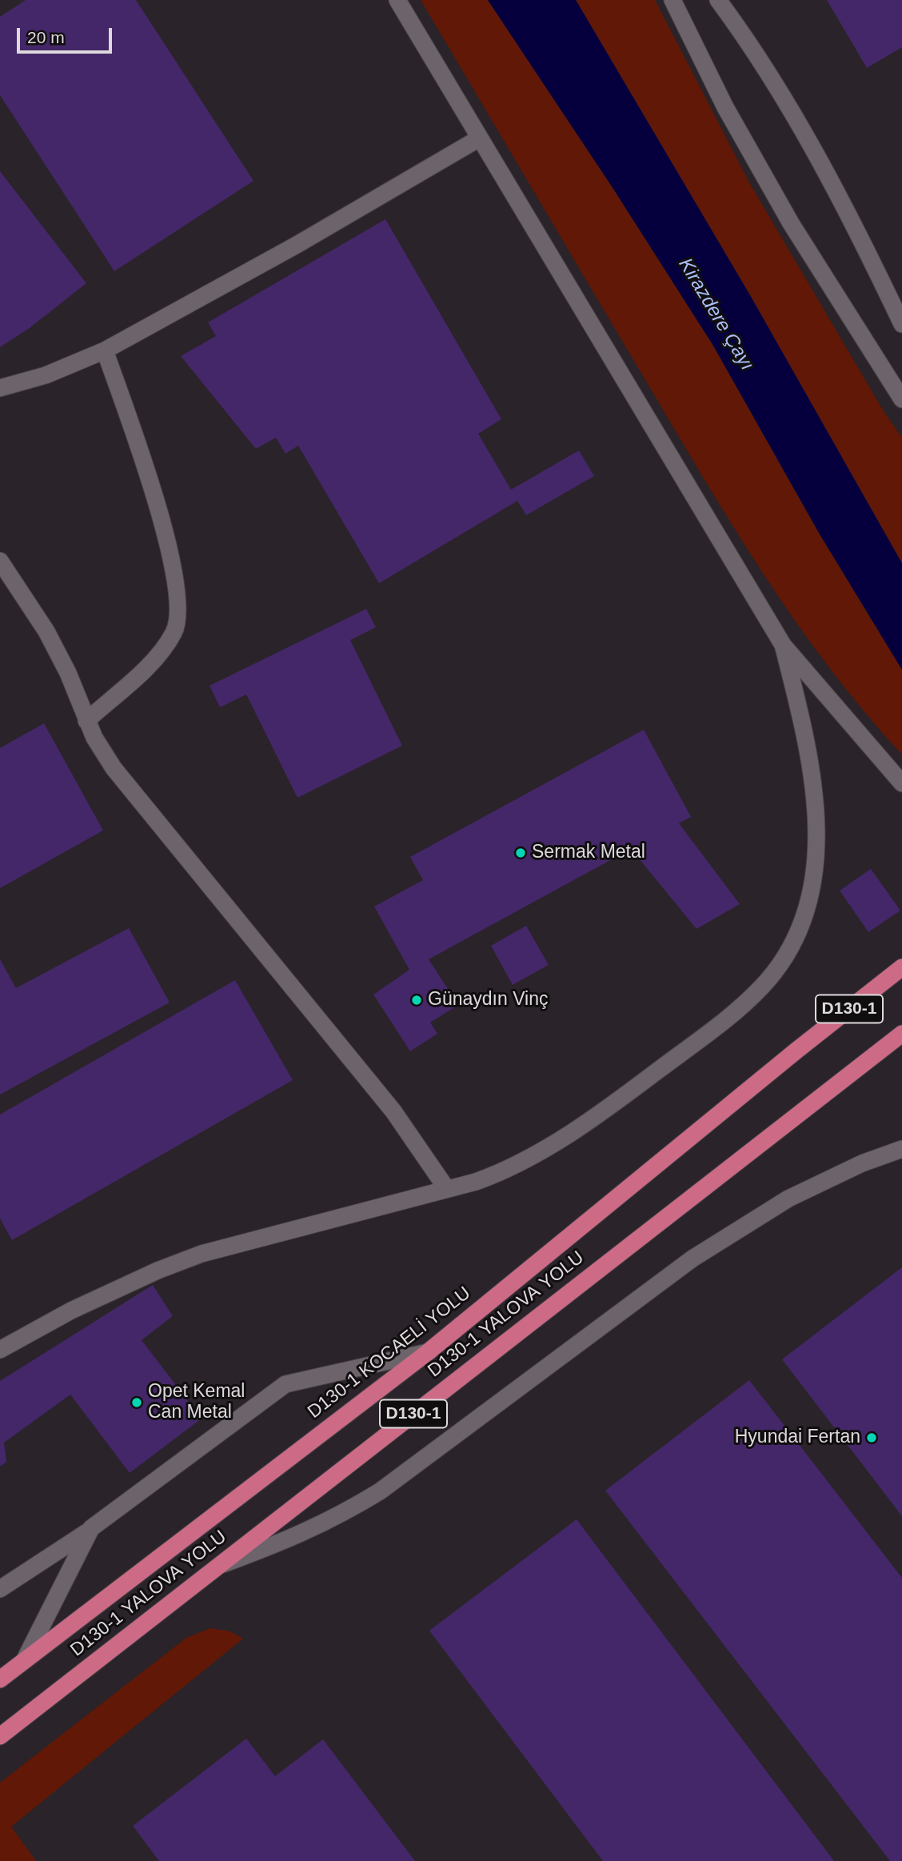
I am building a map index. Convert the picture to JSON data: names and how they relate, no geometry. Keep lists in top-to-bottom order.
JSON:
{
  "streets": {
    "highway": ["D130-1", "D130-1 YALOVA YOLU", "D130-1 KOCAELİ YOLU"]
  },
  "water": ["Kirazdere Çayı"],
  "places": [
    "Sermak Metal",
    "Günaydın Vinç",
    "Opet Kemal Can Metal",
    "Hyundai Fertan"
  ],
  "scale_bar": "20 m"
}
